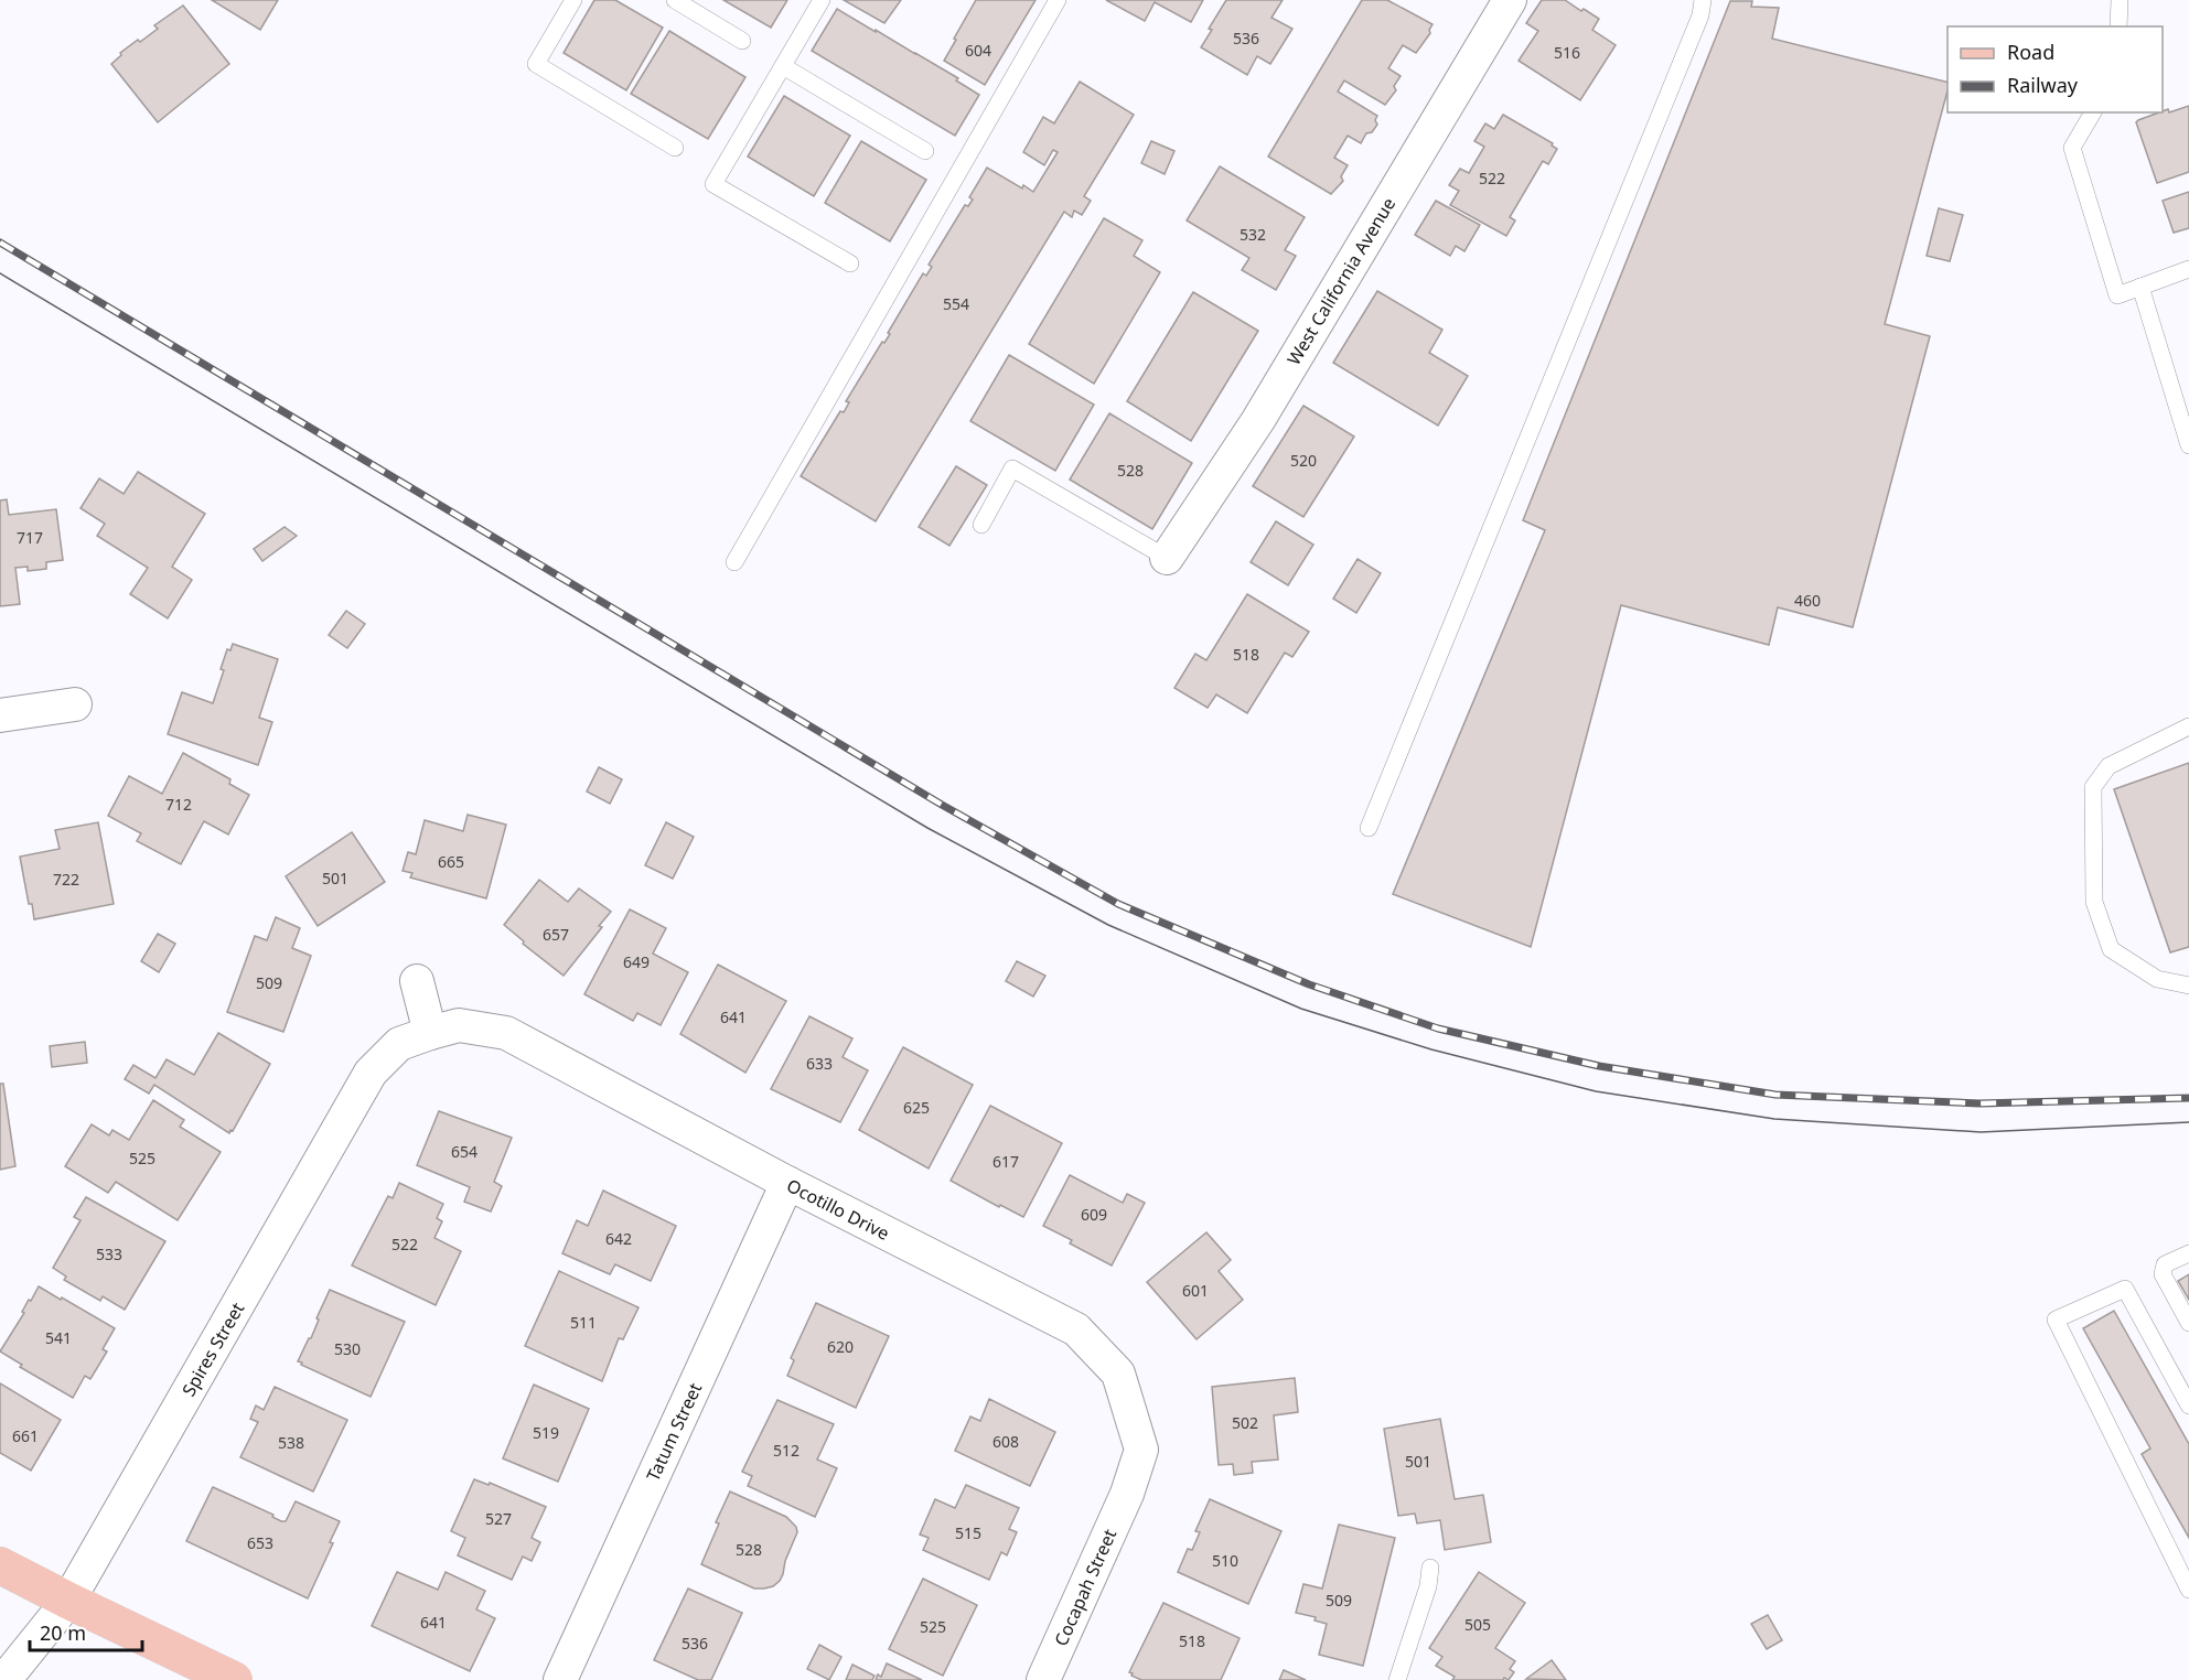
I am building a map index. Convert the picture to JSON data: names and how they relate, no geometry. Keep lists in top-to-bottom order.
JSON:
{
  "streets": {
    "street": [
      "West California Avenue",
      "Ocotillo Drive",
      "Spires Street",
      "Tatum Street",
      "Cocapah Street"
    ]
  },
  "crossings": [
    ["Ocotillo Drive", "Spires Street"],
    ["Ocotillo Drive", "Tatum Street"],
    ["Ocotillo Drive", "Cocapah Street"]
  ],
  "house_numbers": [
    "536",
    "604",
    "516",
    "522",
    "532",
    "554",
    "520",
    "528",
    "717",
    "460",
    "518",
    "712",
    "665",
    "501",
    "722",
    "657",
    "649",
    "509",
    "641",
    "633",
    "625",
    "654",
    "525",
    "617",
    "609",
    "642",
    "522",
    "533",
    "601",
    "511",
    "541",
    "620",
    "530",
    "502",
    "519",
    "661",
    "608",
    "538",
    "512",
    "501",
    "527",
    "515",
    "653",
    "528",
    "510",
    "509",
    "641",
    "505",
    "525",
    "518",
    "536"
  ],
  "legend": ["Road", "Railway"],
  "scale_bar": "20 m"
}
